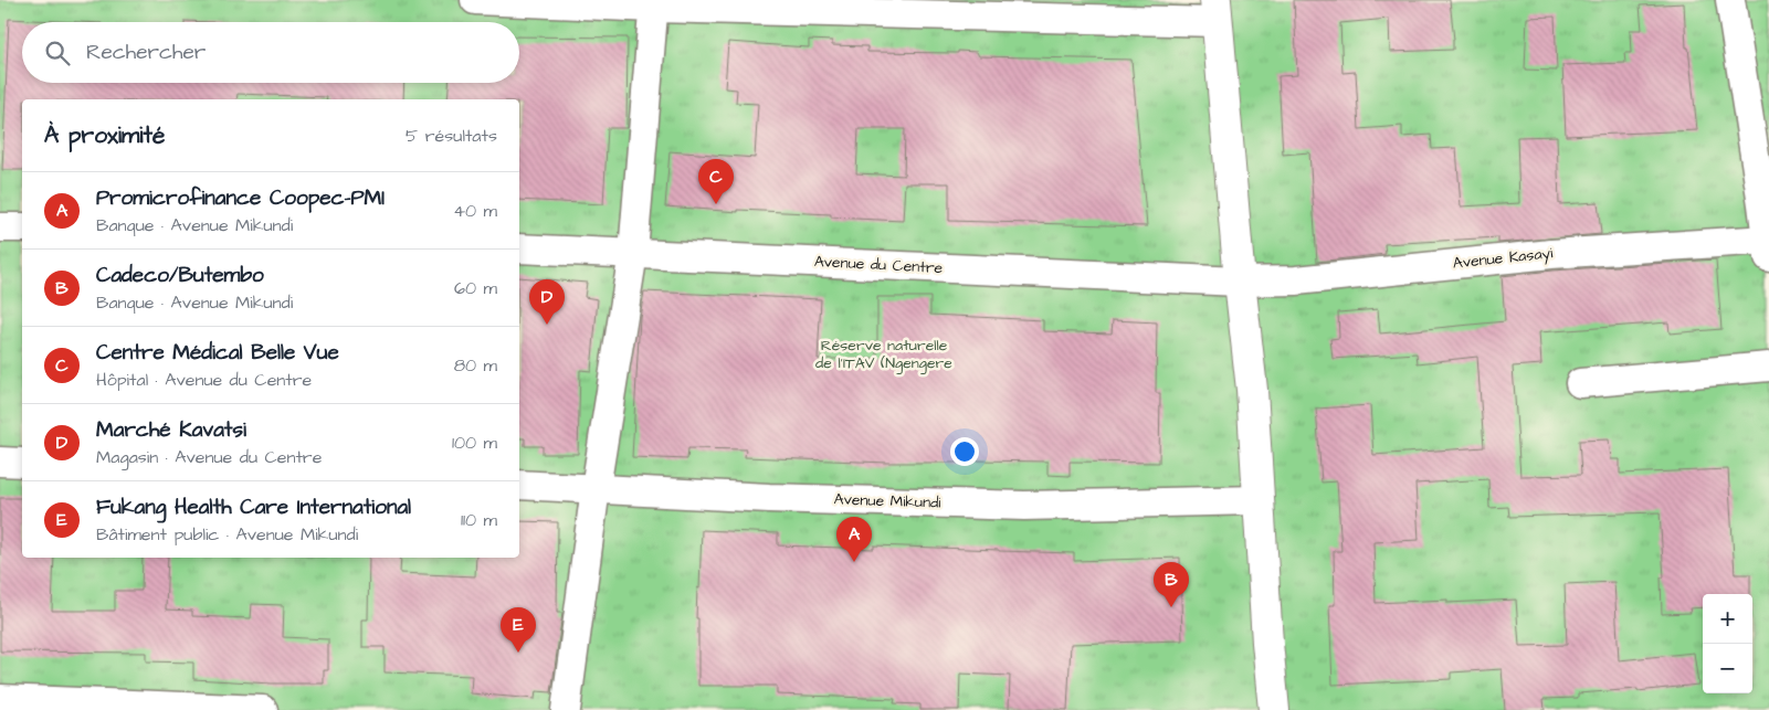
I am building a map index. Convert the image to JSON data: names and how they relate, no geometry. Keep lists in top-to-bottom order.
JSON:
{
  "streets": {
    "street": ["Avenue Kasayi", "Avenue du Centre", "Avenue Mikundi"]
  },
  "crossings": [
    ["Avenue Kasayi", "Avenue du Centre"]
  ],
  "parks": ["Réserve naturelle de l'ITAV (Ngengere"],
  "page": {
    "search": "Rechercher",
    "heading": ["À proximité", "5 résultats"],
    "pins": [
      "C",
      "D",
      "A",
      "B",
      "E"
    ],
    "list": [
      {
        "mark": "A",
        "name": "Promicrofinance Coopec-PMI",
        "note": "Banque · Avenue Mikundi",
        "value": "40 m"
      },
      {
        "mark": "B",
        "name": "Cadeco/Butembo",
        "note": "Banque · Avenue Mikundi",
        "value": "60 m"
      },
      {
        "mark": "C",
        "name": "Centre Médical Belle Vue",
        "note": "Hôpital · Avenue du Centre",
        "value": "80 m"
      },
      {
        "mark": "D",
        "name": "Marché Kavatsi",
        "note": "Magasin · Avenue du Centre",
        "value": "100 m"
      },
      {
        "mark": "E",
        "name": "Fukang Health Care International",
        "note": "Bâtiment public · Avenue Mikundi",
        "value": "110 m"
      }
    ],
    "map_buttons": ["+", "−"]
  }
}
